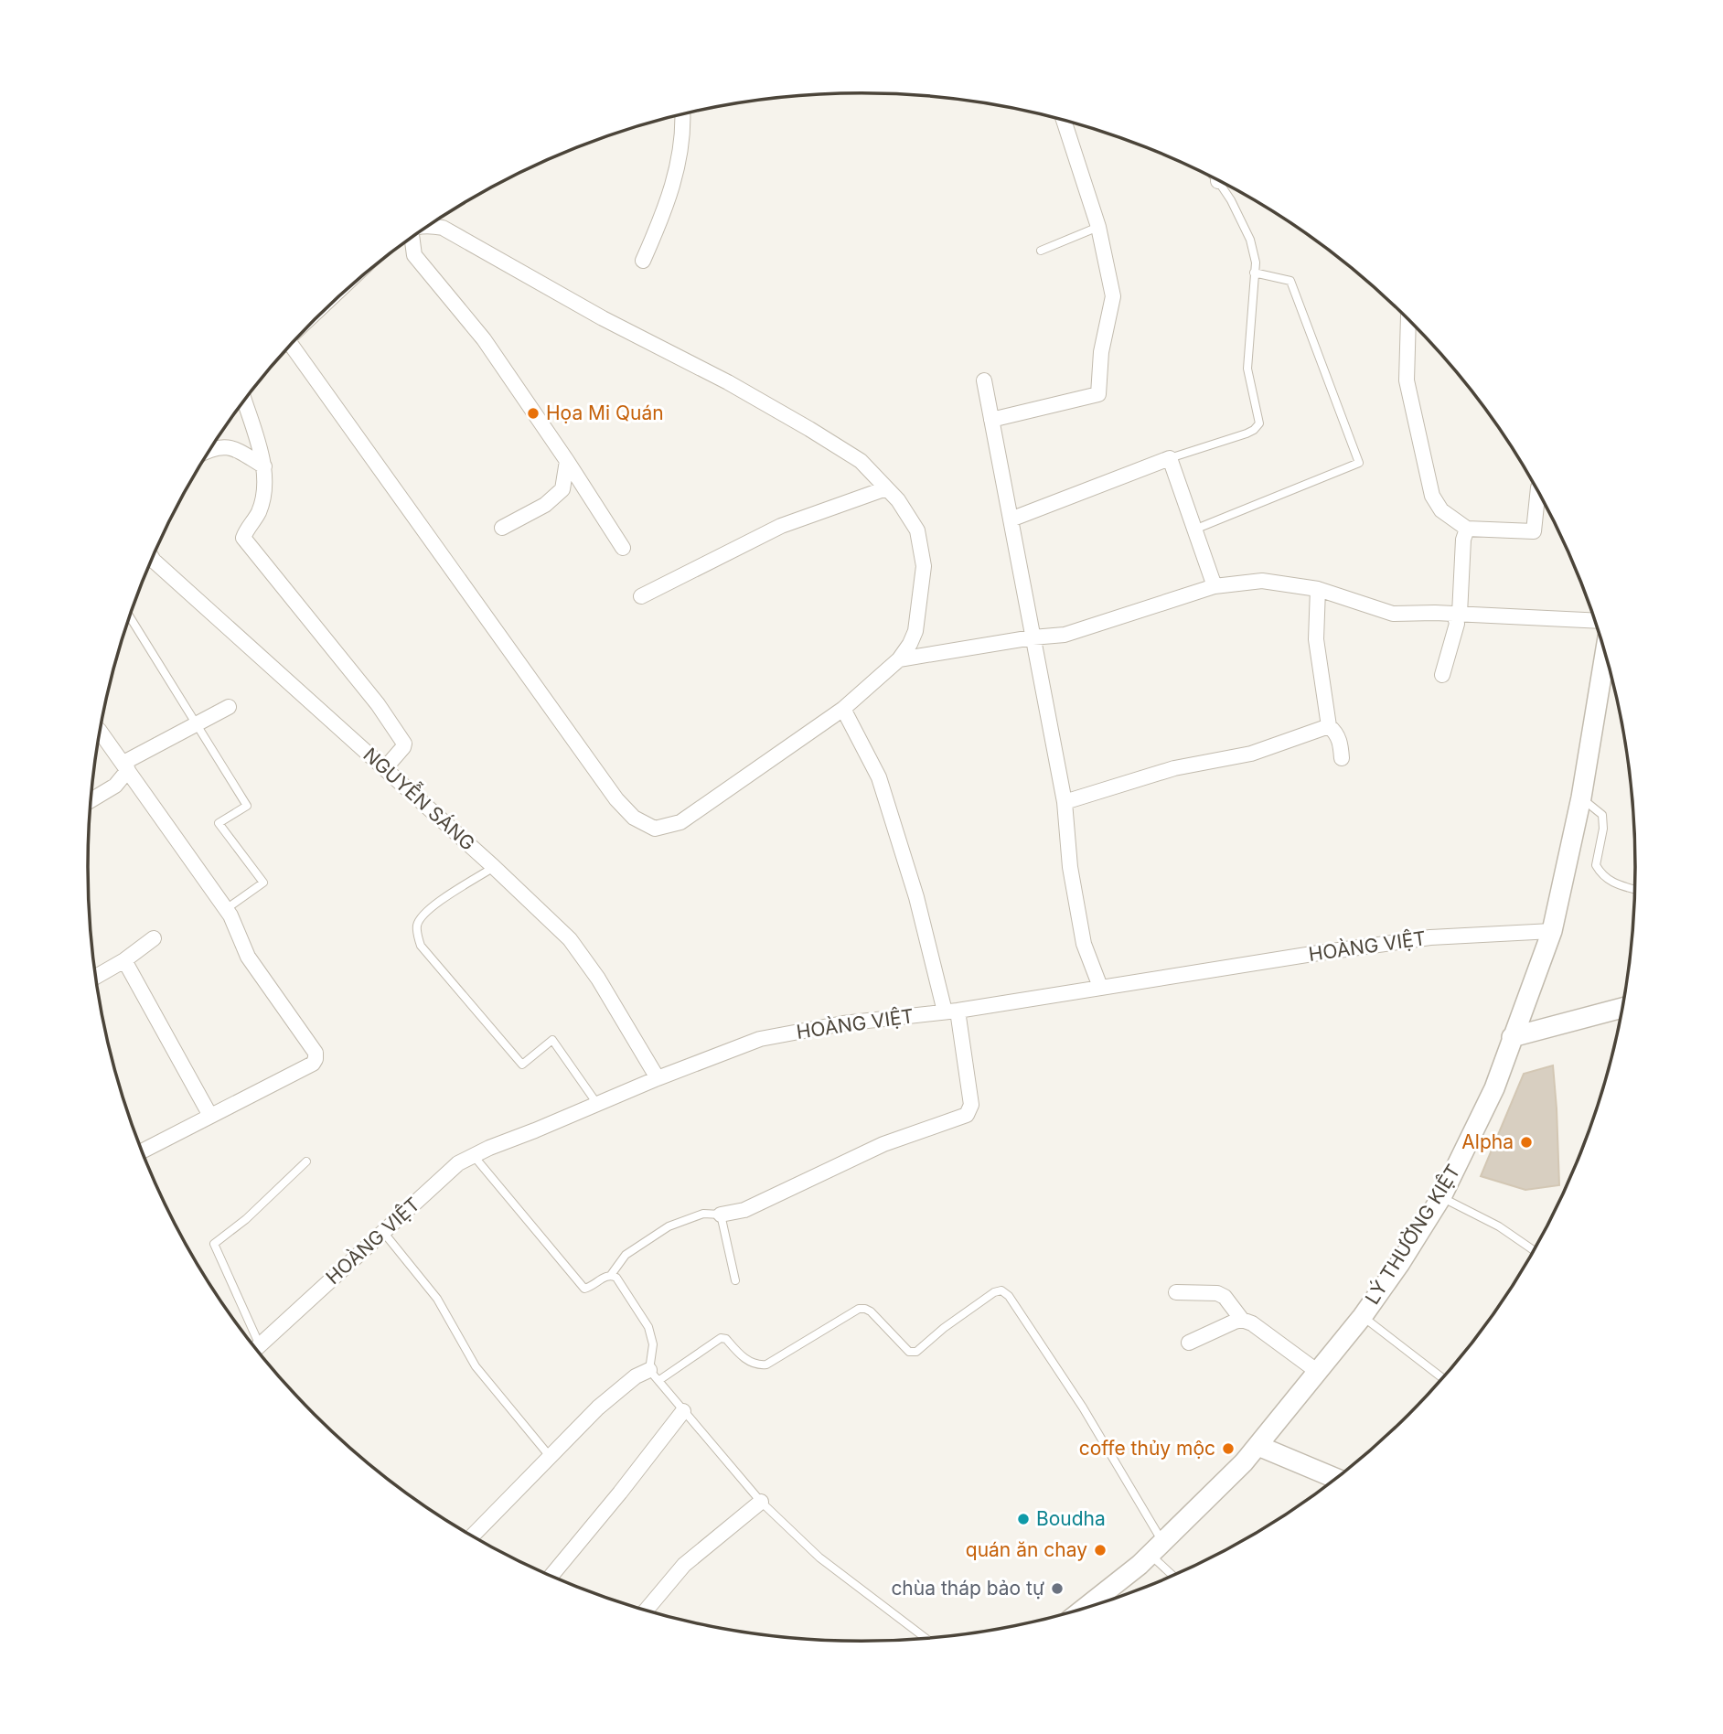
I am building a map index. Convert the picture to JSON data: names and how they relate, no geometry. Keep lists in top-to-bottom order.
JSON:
{
  "streets": {
    "street": ["NGUYỄN SÁNG", "HOÀNG VIỆT", "LÝ THƯỜNG KIỆT"]
  },
  "crossings": [
    ["NGUYỄN SÁNG", "HOÀNG VIỆT"],
    ["HOÀNG VIỆT", "LÝ THƯỜNG KIỆT"]
  ],
  "places": [
    "Họa Mi Quán",
    "Alpha",
    "coffe thủy mộc",
    "Boudha",
    "quán ăn chay",
    "chùa tháp bảo tự"
  ]
}
